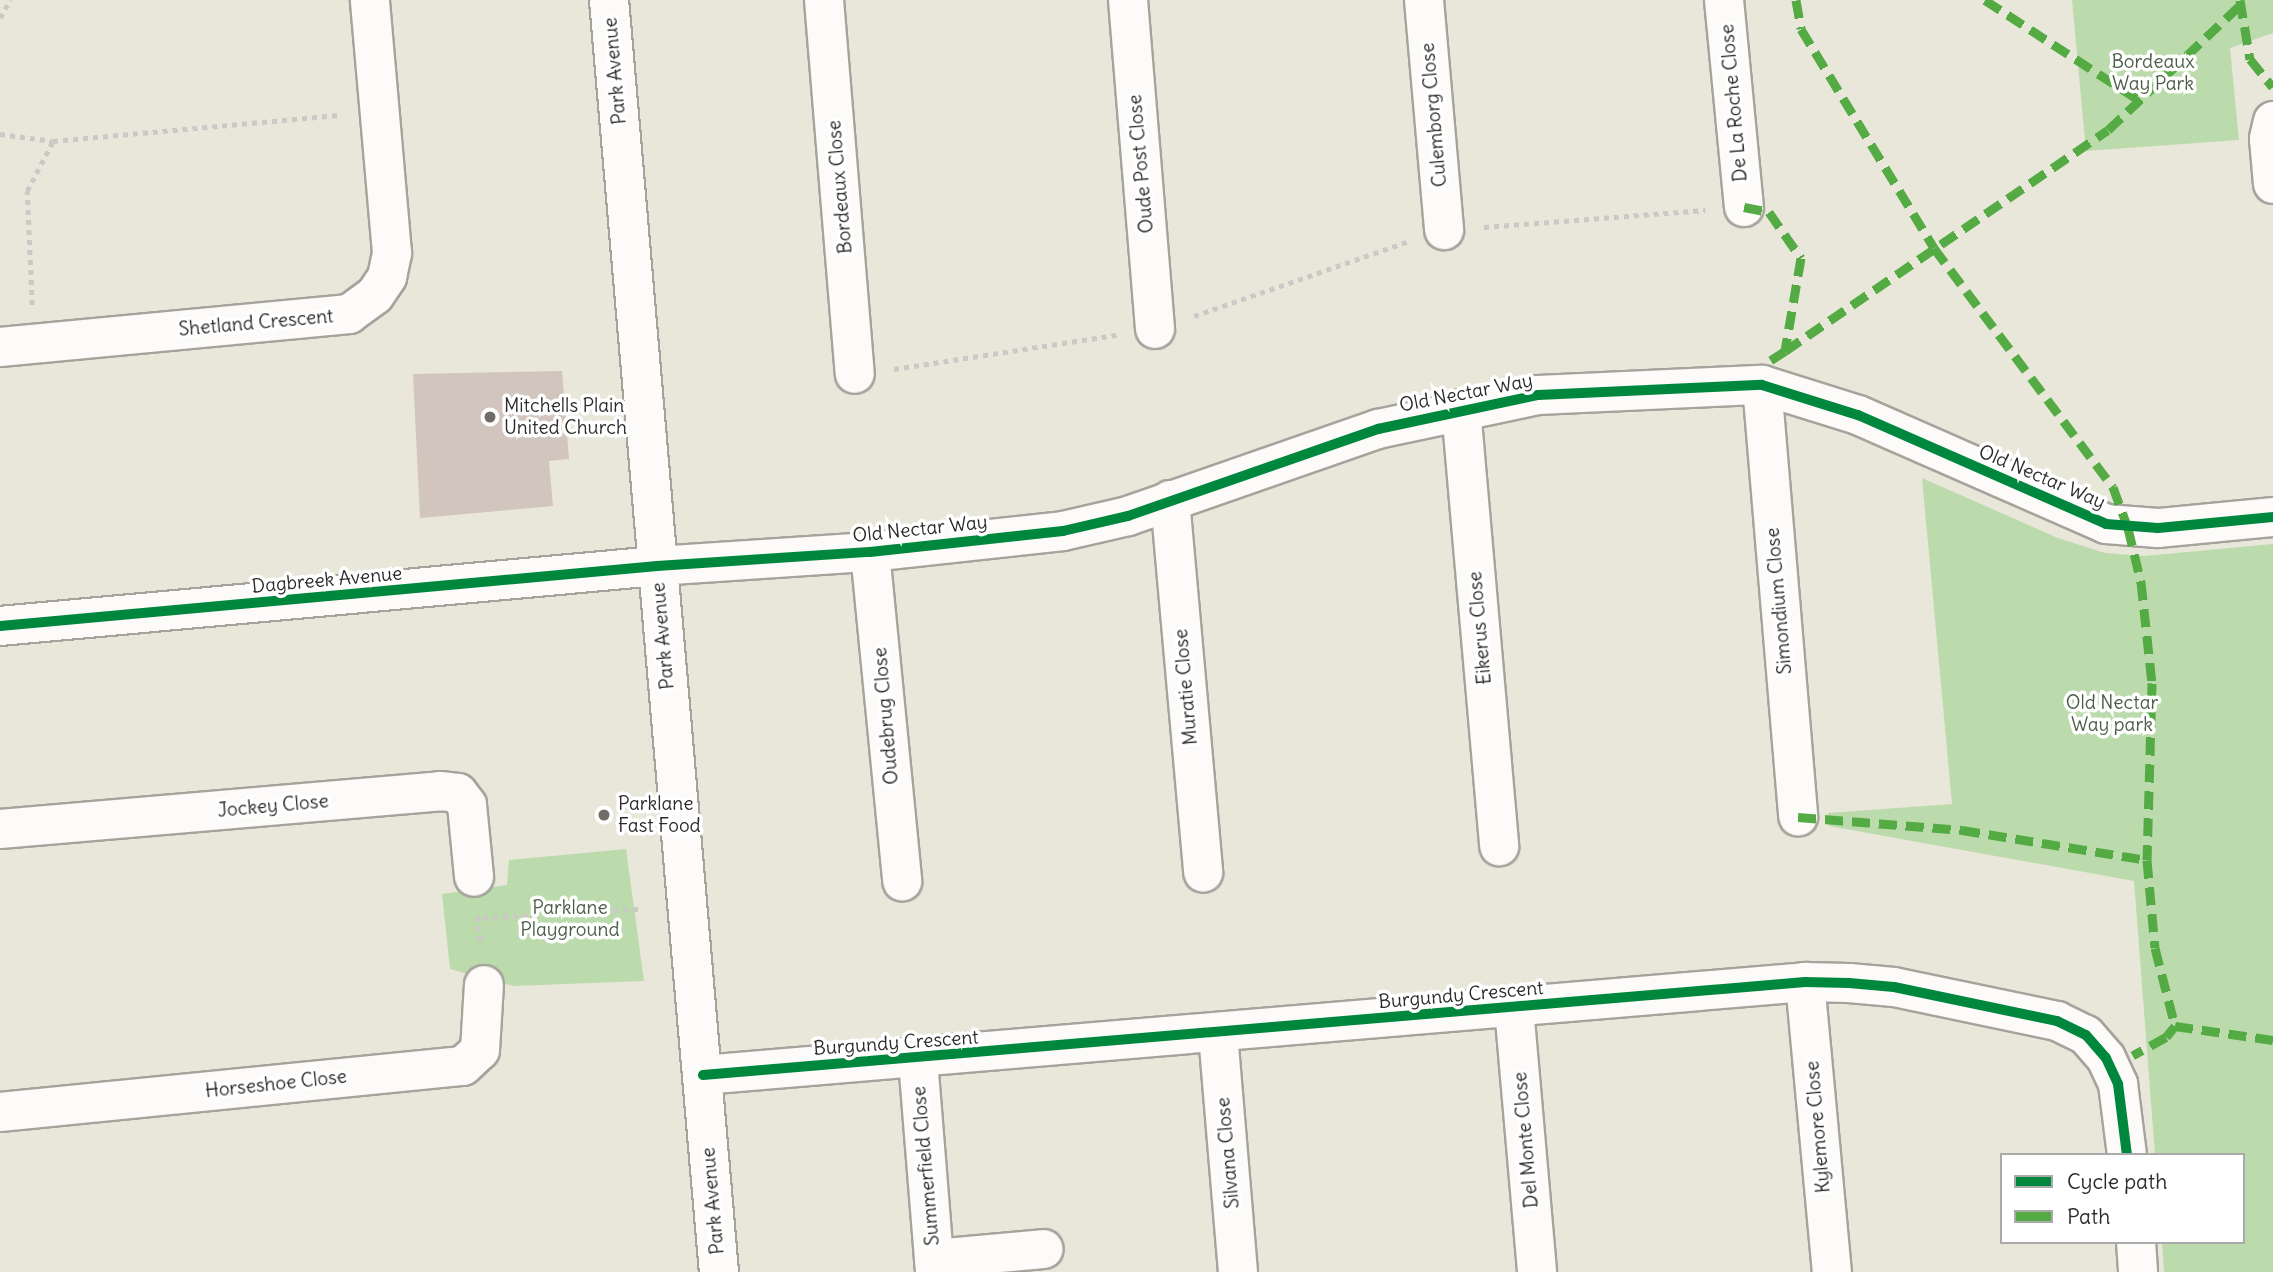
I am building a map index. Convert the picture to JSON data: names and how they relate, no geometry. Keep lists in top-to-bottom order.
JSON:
{
  "streets": {
    "street": [
      "Park Avenue",
      "De La Roche Close",
      "Culemborg Close",
      "Oude Post Close",
      "Bordeaux Close",
      "Shetland Crescent",
      "Old Nectar Way",
      "Dagbreek Avenue",
      "Simondium Close",
      "Eikerus Close",
      "Muratie Close",
      "Oudebrug Close",
      "Jockey Close",
      "Burgundy Crescent",
      "Horseshoe Close",
      "Kylemore Close",
      "Del Monte Close",
      "Silvana Close",
      "Summerfield Close"
    ]
  },
  "crossings": [
    ["Park Avenue", "Old Nectar Way"],
    ["Park Avenue", "Dagbreek Avenue"],
    ["Park Avenue", "Burgundy Crescent"],
    ["Old Nectar Way", "Dagbreek Avenue"],
    ["Old Nectar Way", "Simondium Close"],
    ["Old Nectar Way", "Eikerus Close"],
    ["Old Nectar Way", "Muratie Close"],
    ["Old Nectar Way", "Oudebrug Close"],
    ["Burgundy Crescent", "Kylemore Close"],
    ["Burgundy Crescent", "Del Monte Close"],
    ["Burgundy Crescent", "Silvana Close"],
    ["Burgundy Crescent", "Summerfield Close"]
  ],
  "parks": ["Bordeaux Way Park", "Old Nectar Way park", "Parklane Playground"],
  "places": ["Mitchells Plain United Church", "Parklane Fast Food"],
  "legend": ["Cycle path", "Path"]
}
